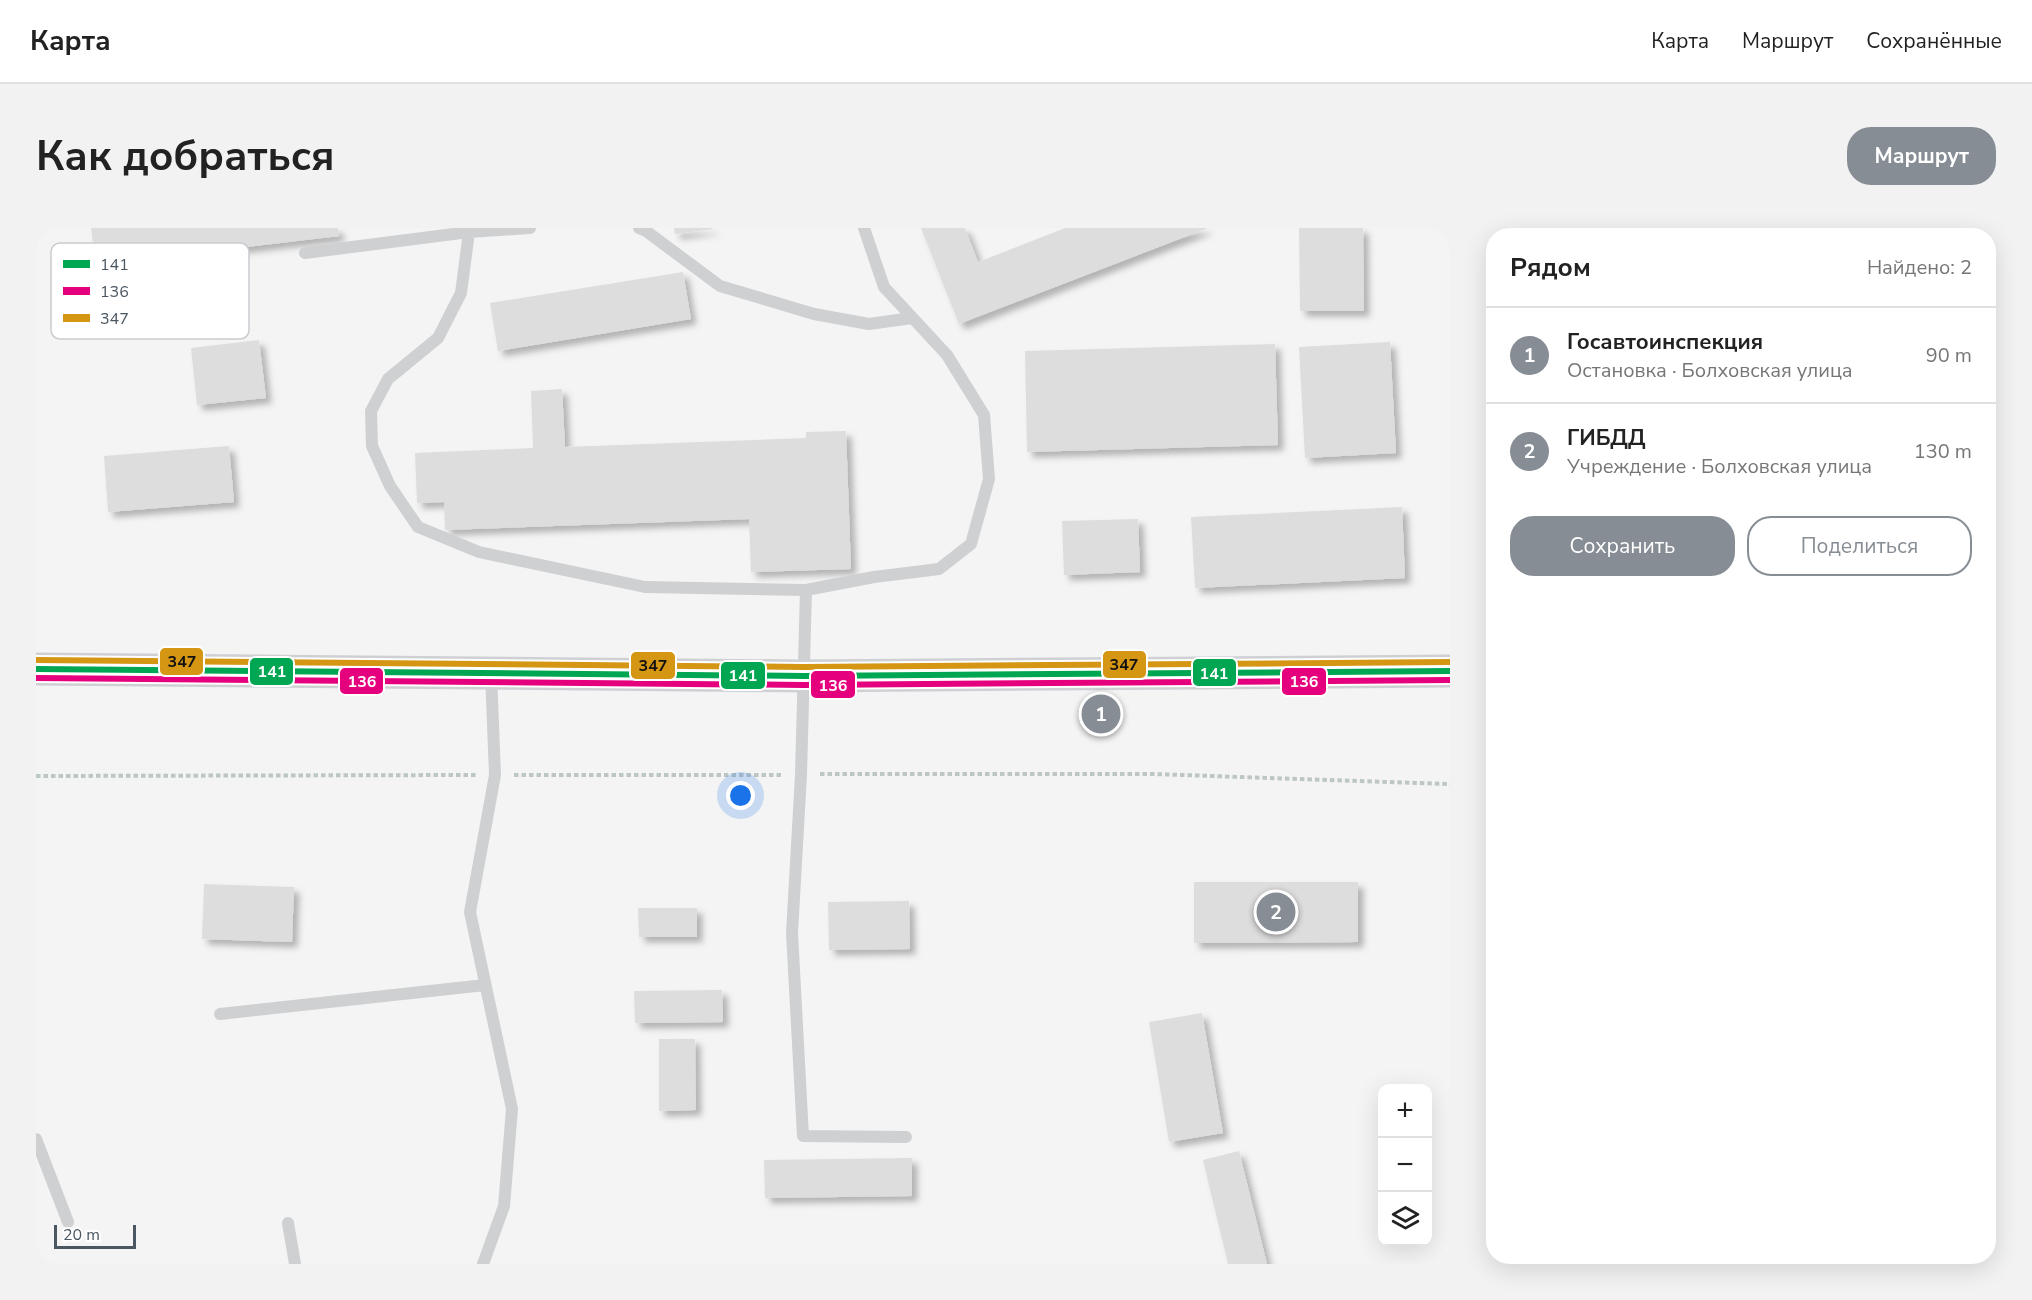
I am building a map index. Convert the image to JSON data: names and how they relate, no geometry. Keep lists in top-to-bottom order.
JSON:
{
  "lines": ["transit line 347", "transit line 141", "transit line 136"],
  "legend": ["141", "136", "347"],
  "scale_bar": "20 m",
  "page": {
    "header": "Карта",
    "nav": ["Карта", "Маршрут", "Сохранённые"],
    "buttons": [
      "Маршрут",
      ["Сохранить", "Поделиться"]
    ],
    "title": "Как добраться",
    "heading": ["Рядом", "Найдено: 2"],
    "list": [
      {
        "mark": "1",
        "name": "Госавтоинспекция",
        "note": "Остановка · Болховская улица",
        "value": "90 m"
      },
      {
        "mark": "2",
        "name": "ГИБДД",
        "note": "Учреждение · Болховская улица",
        "value": "130 m"
      }
    ],
    "pins": ["1", "2"],
    "map_buttons": ["+", "−"],
    "scale": "20 m"
  }
}
